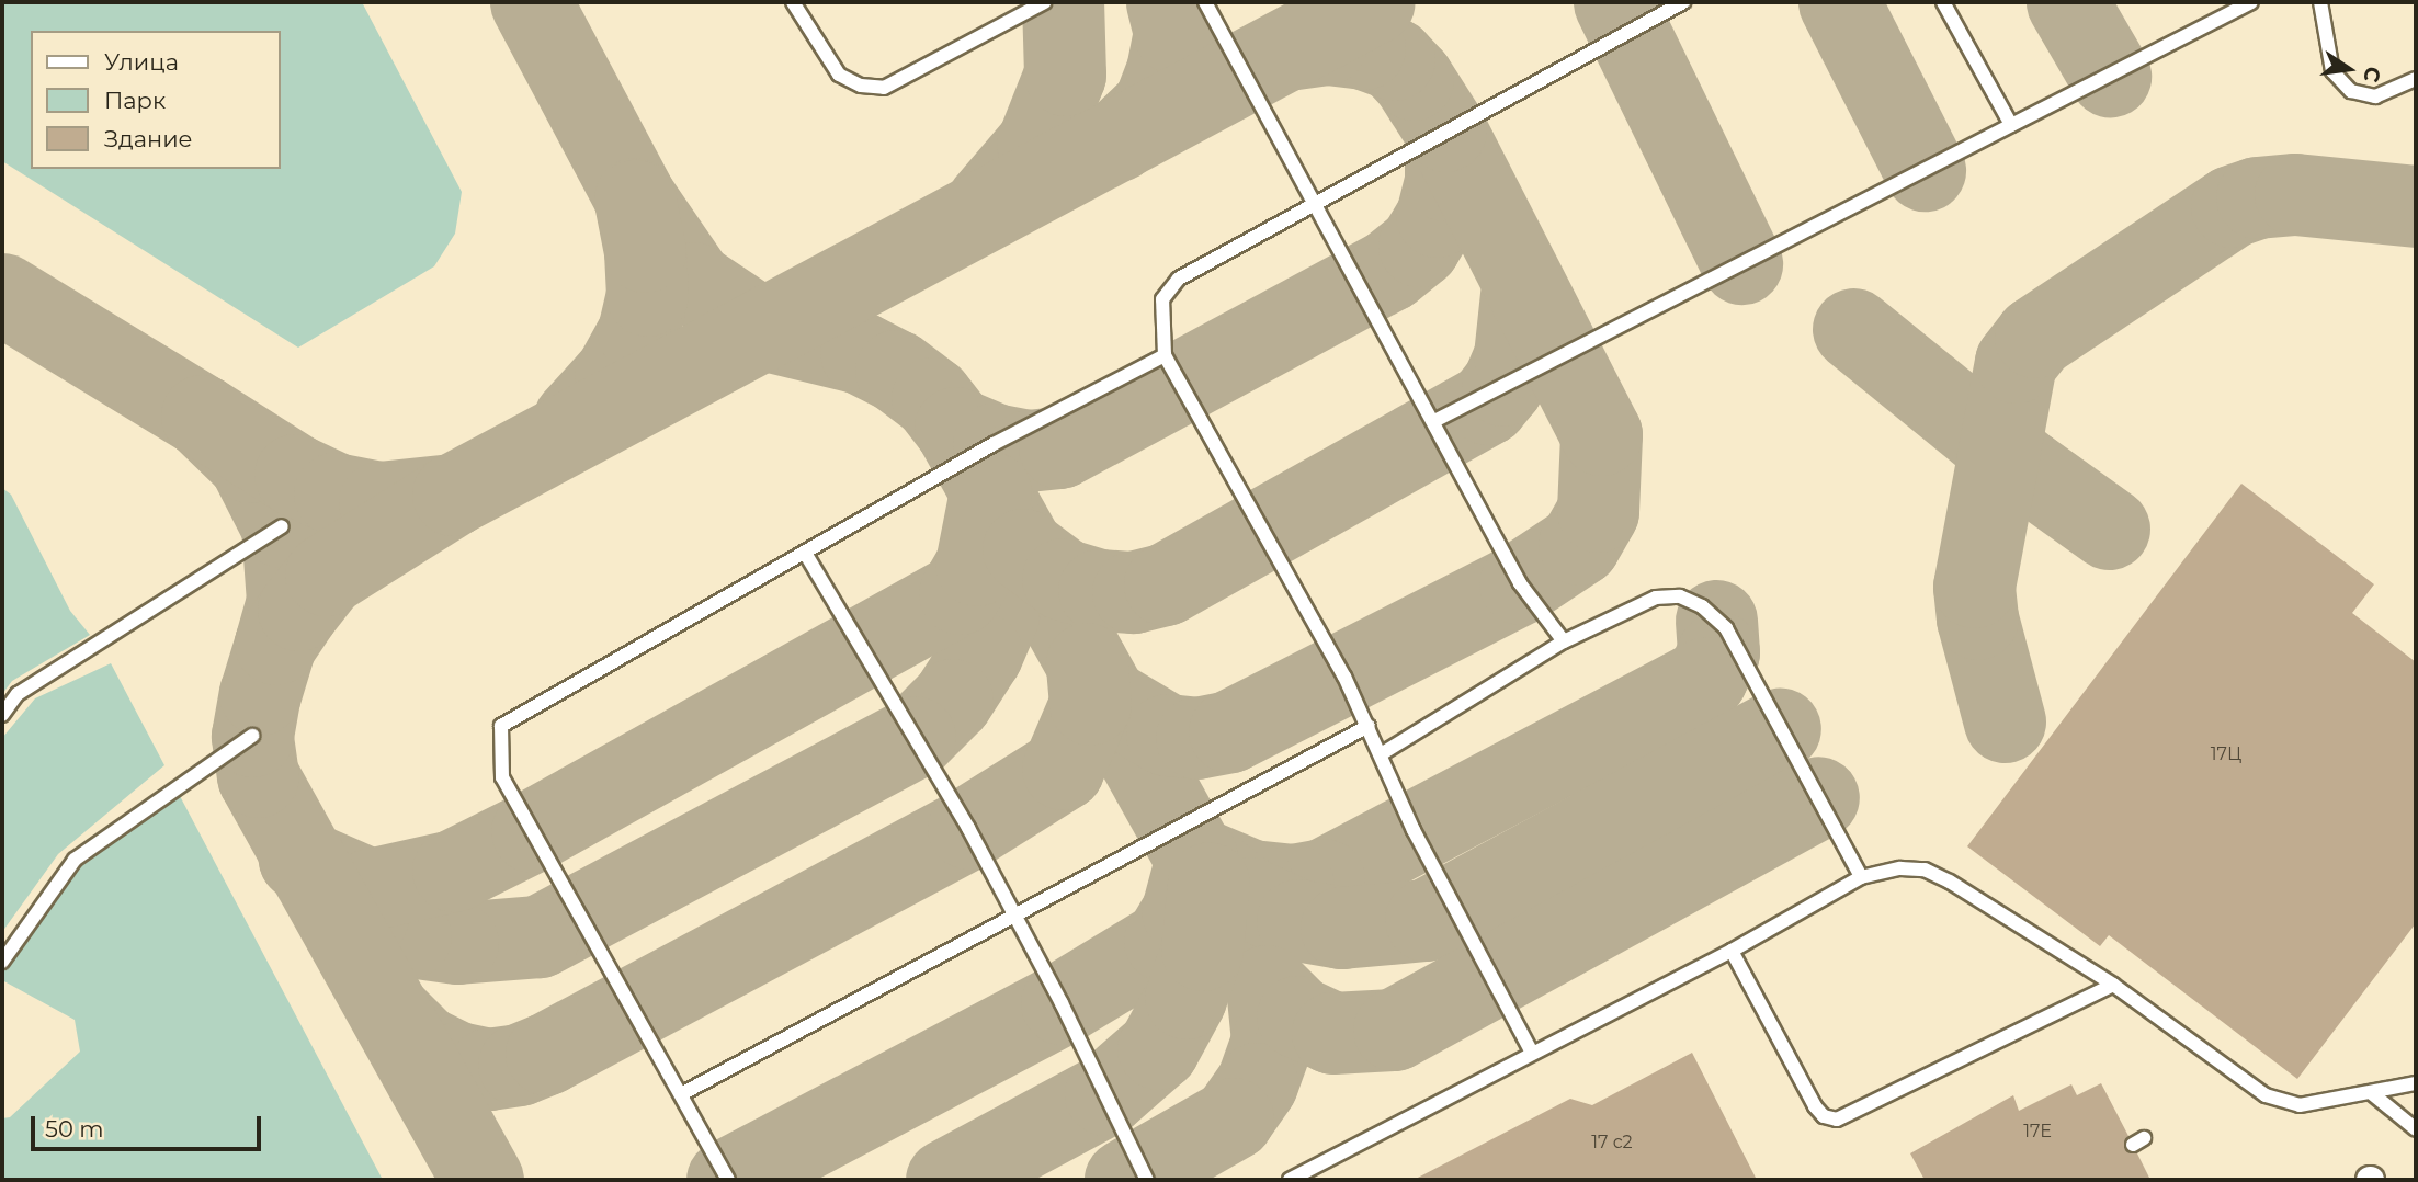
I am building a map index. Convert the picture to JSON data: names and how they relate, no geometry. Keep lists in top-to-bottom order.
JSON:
{
  "house_numbers": ["17Ц", "17Е", "17 с2"],
  "legend": ["Улица", "Парк", "Здание"],
  "scale_bar": "50 m",
  "north": "right"
}
